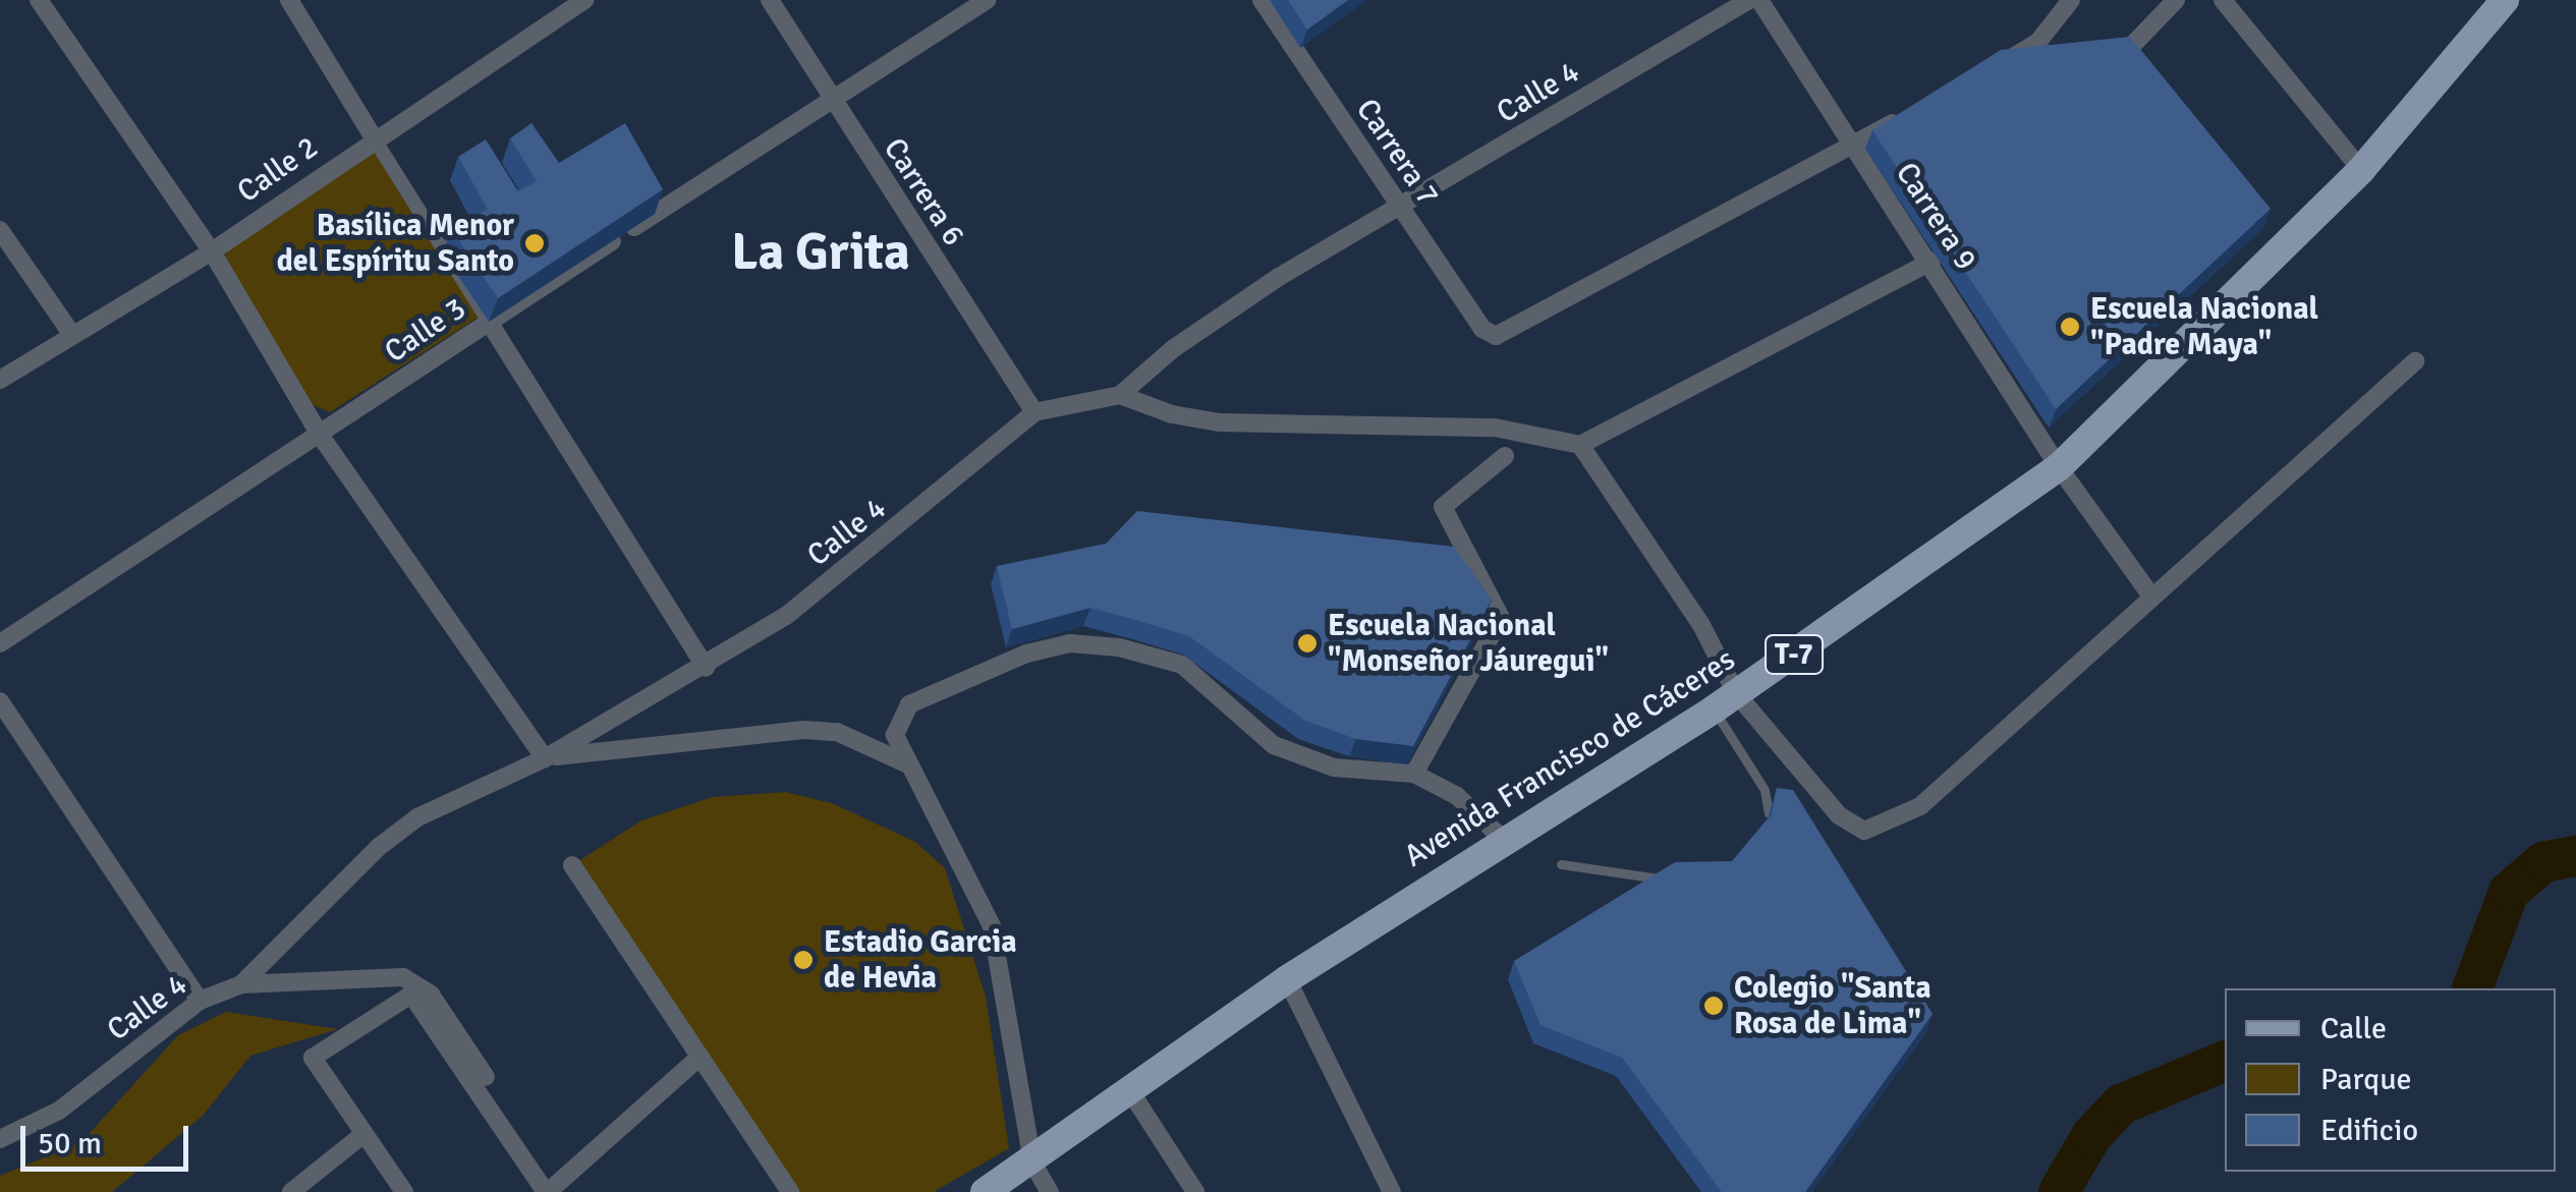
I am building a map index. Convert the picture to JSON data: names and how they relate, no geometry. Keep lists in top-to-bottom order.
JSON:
{
  "streets": {
    "main road": ["T-7", "Avenida Francisco de Cáceres"],
    "street": [
      "Calle 4",
      "Carrera 7",
      "Calle 2",
      "Carrera 6",
      "Carrera 9",
      "Calle 3"
    ]
  },
  "crossings": [
    ["Calle 4", "Carrera 7"],
    ["Calle 4", "Carrera 6"],
    ["Carrera 7", "Carrera 9"],
    ["Carrera 6", "Calle 3"],
    ["Carrera 9", "Avenida Francisco de Cáceres"]
  ],
  "districts": ["La Grita"],
  "places": [
    "Basílica Menor del Espíritu Santo",
    "Escuela Nacional \"Padre Maya\"",
    "Escuela Nacional \"Monseñor Jáuregui\"",
    "Estadio Garcia de Hevia",
    "Colegio \"Santa Rosa de Lima\""
  ],
  "legend": ["Calle", "Parque", "Edificio"],
  "scale_bar": "50 m"
}
